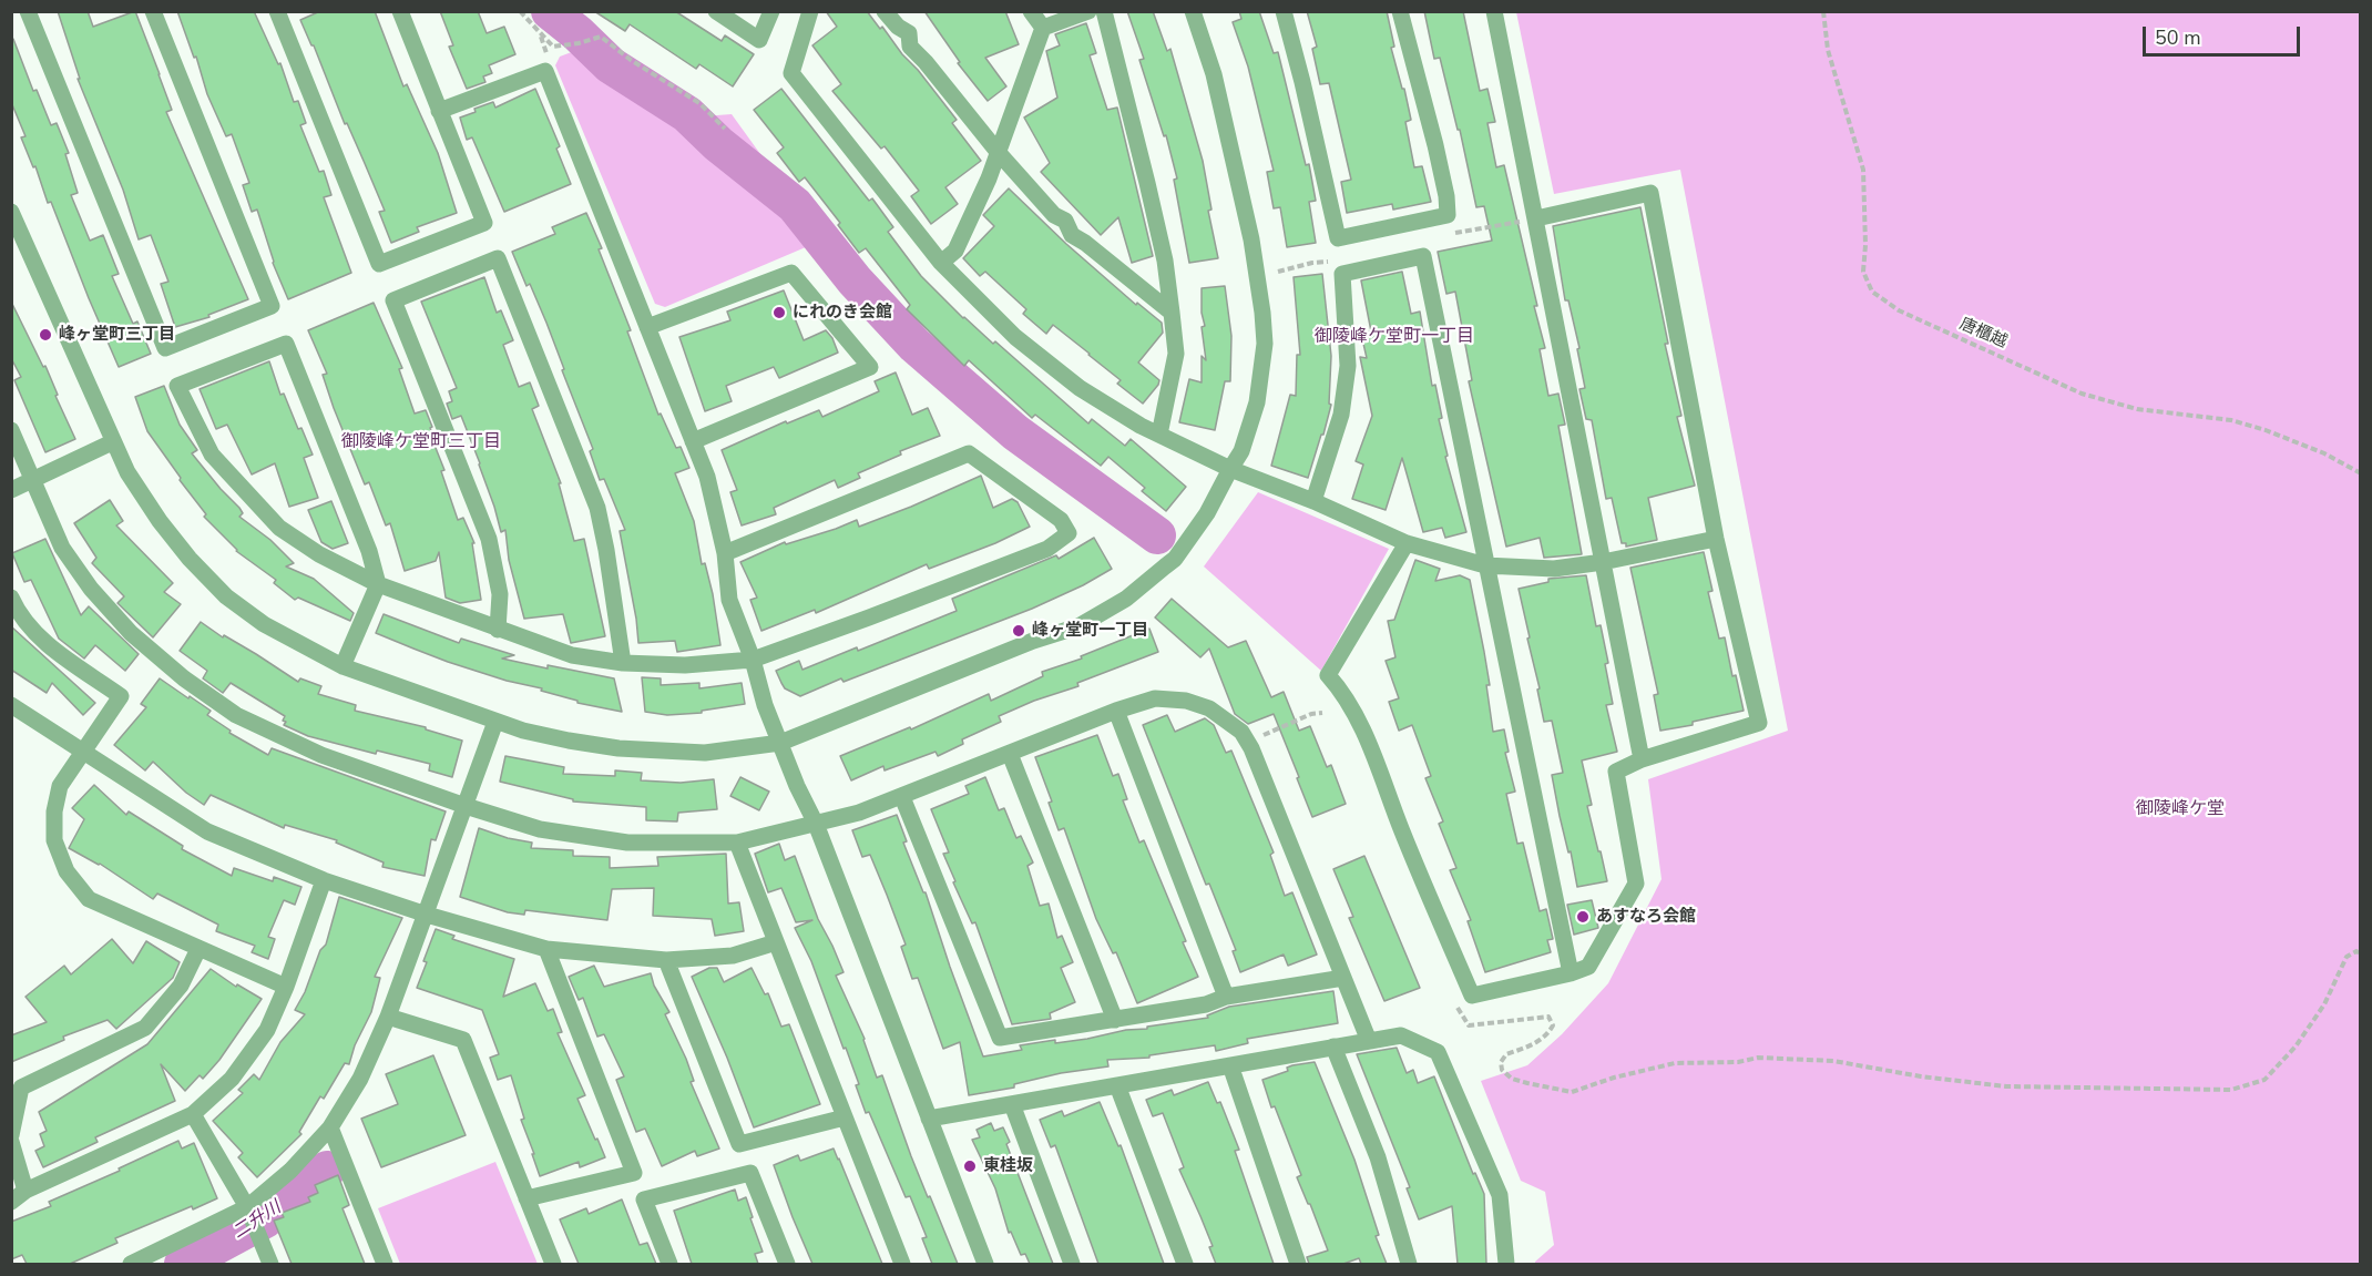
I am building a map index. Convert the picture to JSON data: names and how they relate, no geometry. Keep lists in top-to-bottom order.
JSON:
{
  "streets": {
    "path": ["唐櫃越"]
  },
  "districts": ["御陵峰ケ堂町一丁目", "御陵峰ケ堂町三丁目", "御陵峰ケ堂"],
  "water": ["二升川"],
  "places": [
    "にれのき会館",
    "峰ヶ堂町三丁目",
    "峰ヶ堂町一丁目",
    "あすなろ会館",
    "東桂坂"
  ],
  "scale_bar": "50 m"
}
